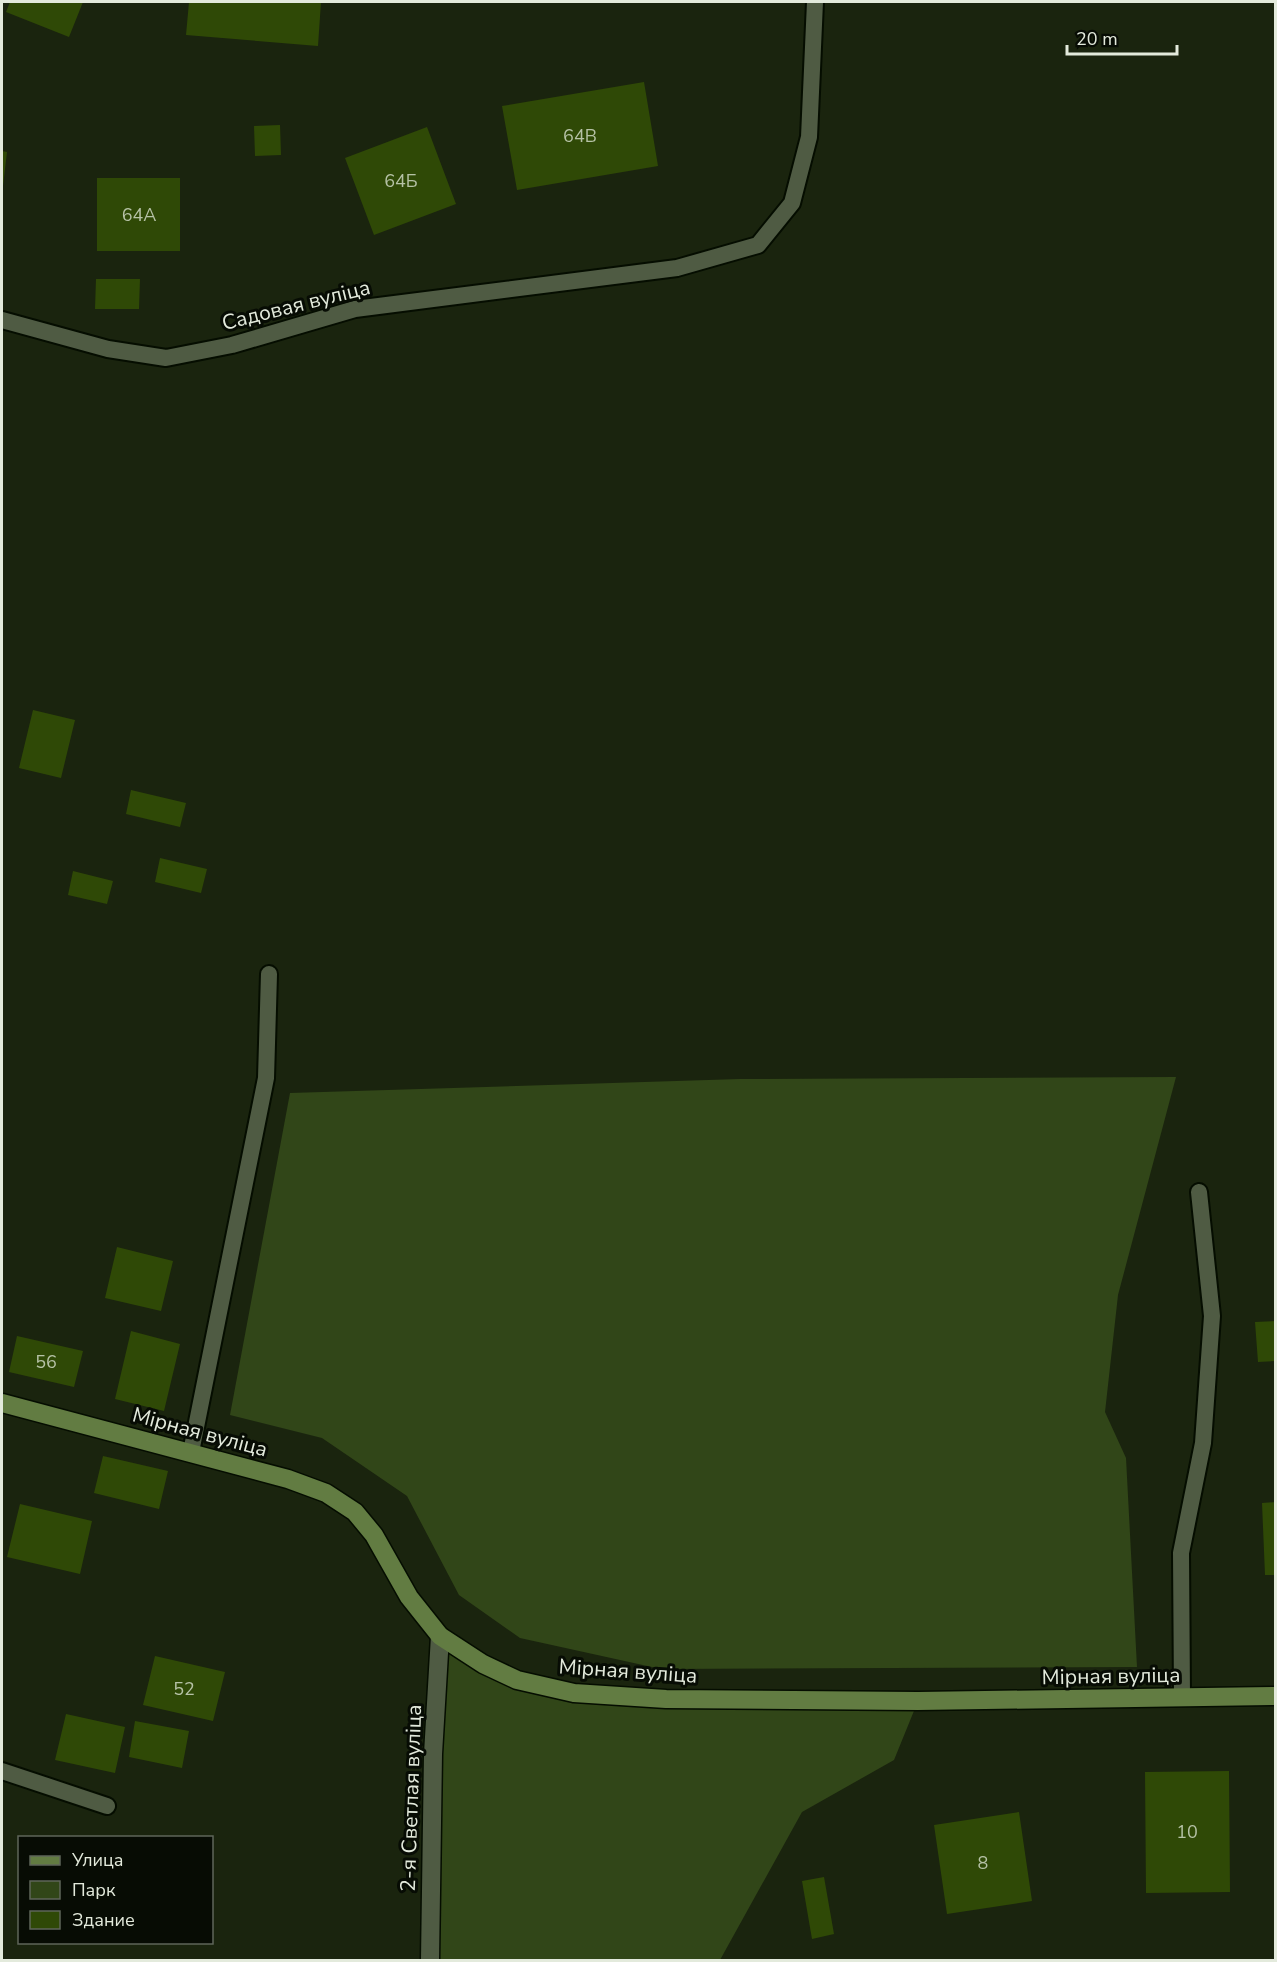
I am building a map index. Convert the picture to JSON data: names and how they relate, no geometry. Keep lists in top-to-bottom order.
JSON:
{
  "streets": {
    "street": ["Мірная вуліца", "2-я Светлая вуліца"],
    "lane": ["Садовая вуліца"]
  },
  "crossings": [
    ["Мірная вуліца", "2-я Светлая вуліца"]
  ],
  "house_numbers": [
    "64В",
    "64Б",
    "64А",
    "56",
    "52",
    "10",
    "8"
  ],
  "legend": ["Улица", "Парк", "Здание"],
  "scale_bar": "20 m"
}
